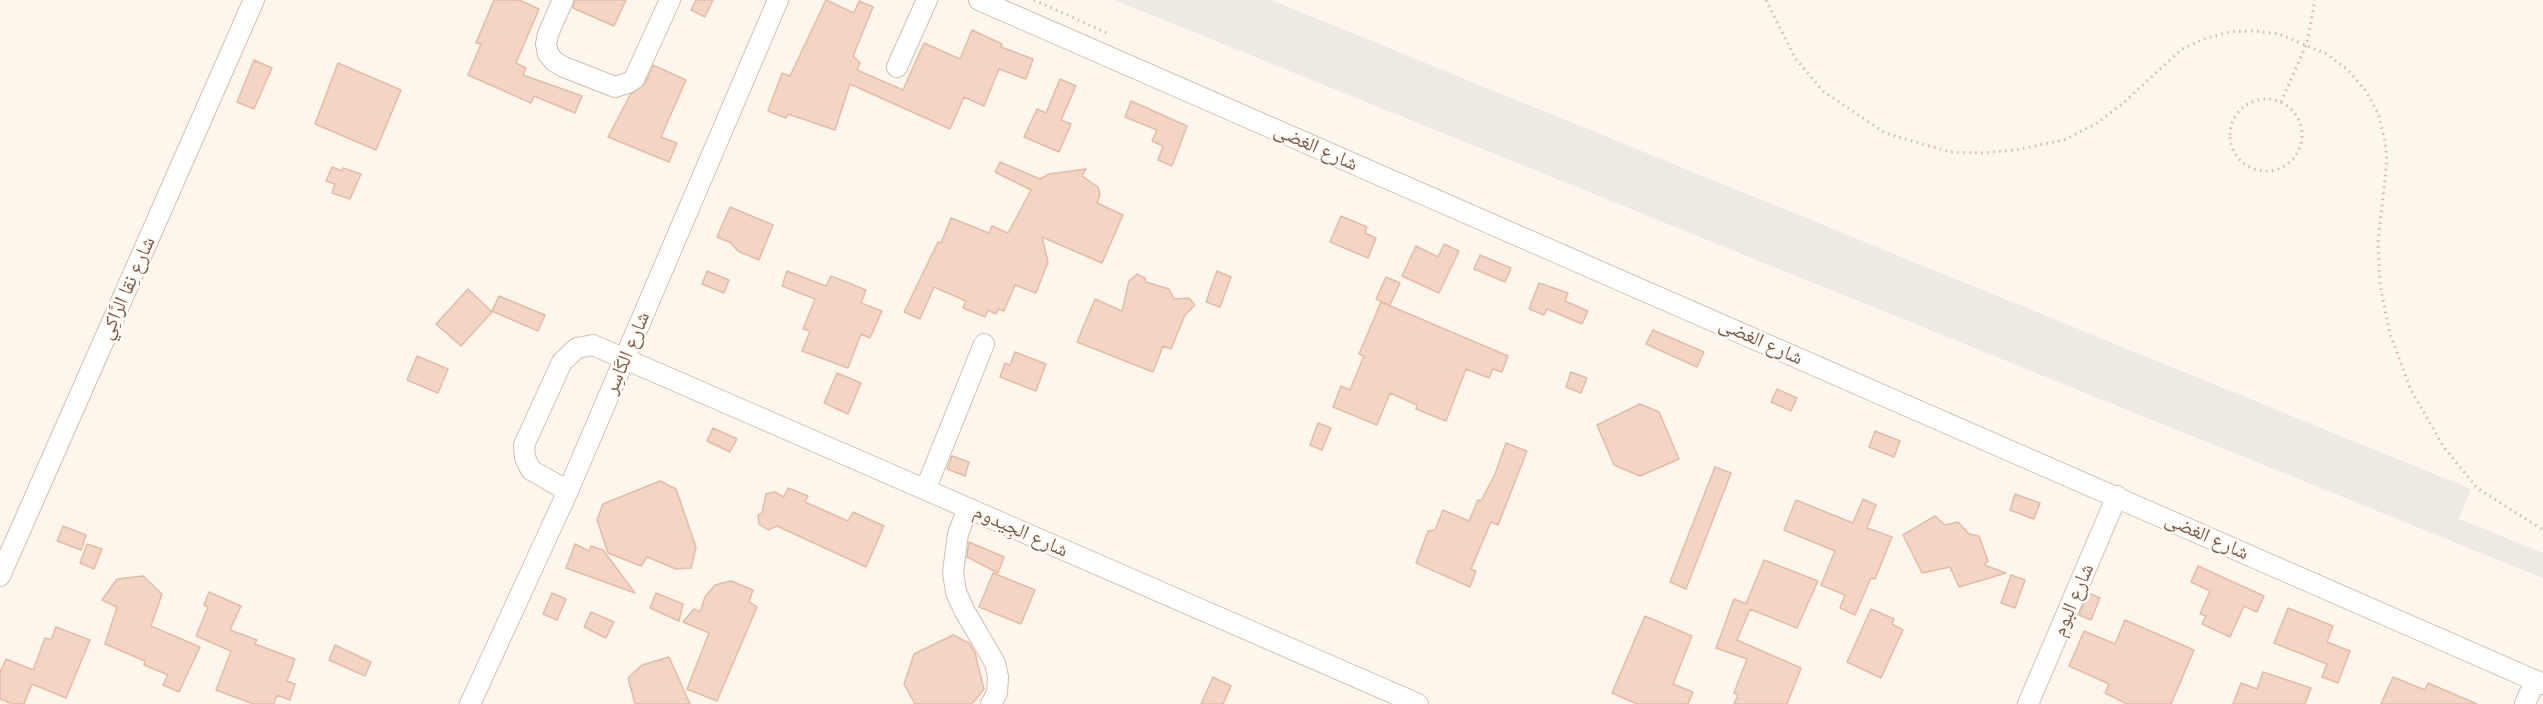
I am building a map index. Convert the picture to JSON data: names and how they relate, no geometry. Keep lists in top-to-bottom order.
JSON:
{
  "streets": {
    "street": [
      "شارع الغضى",
      "شارع نِقا الرَّاكِي",
      "شارع الكَاسِر",
      "شارع الجِيدوم",
      "شارع البوم"
    ]
  },
  "crossings": [
    ["شارع الغضى", "شارع البوم"],
    ["شارع الكَاسِر", "شارع الجِيدوم"]
  ]
}
